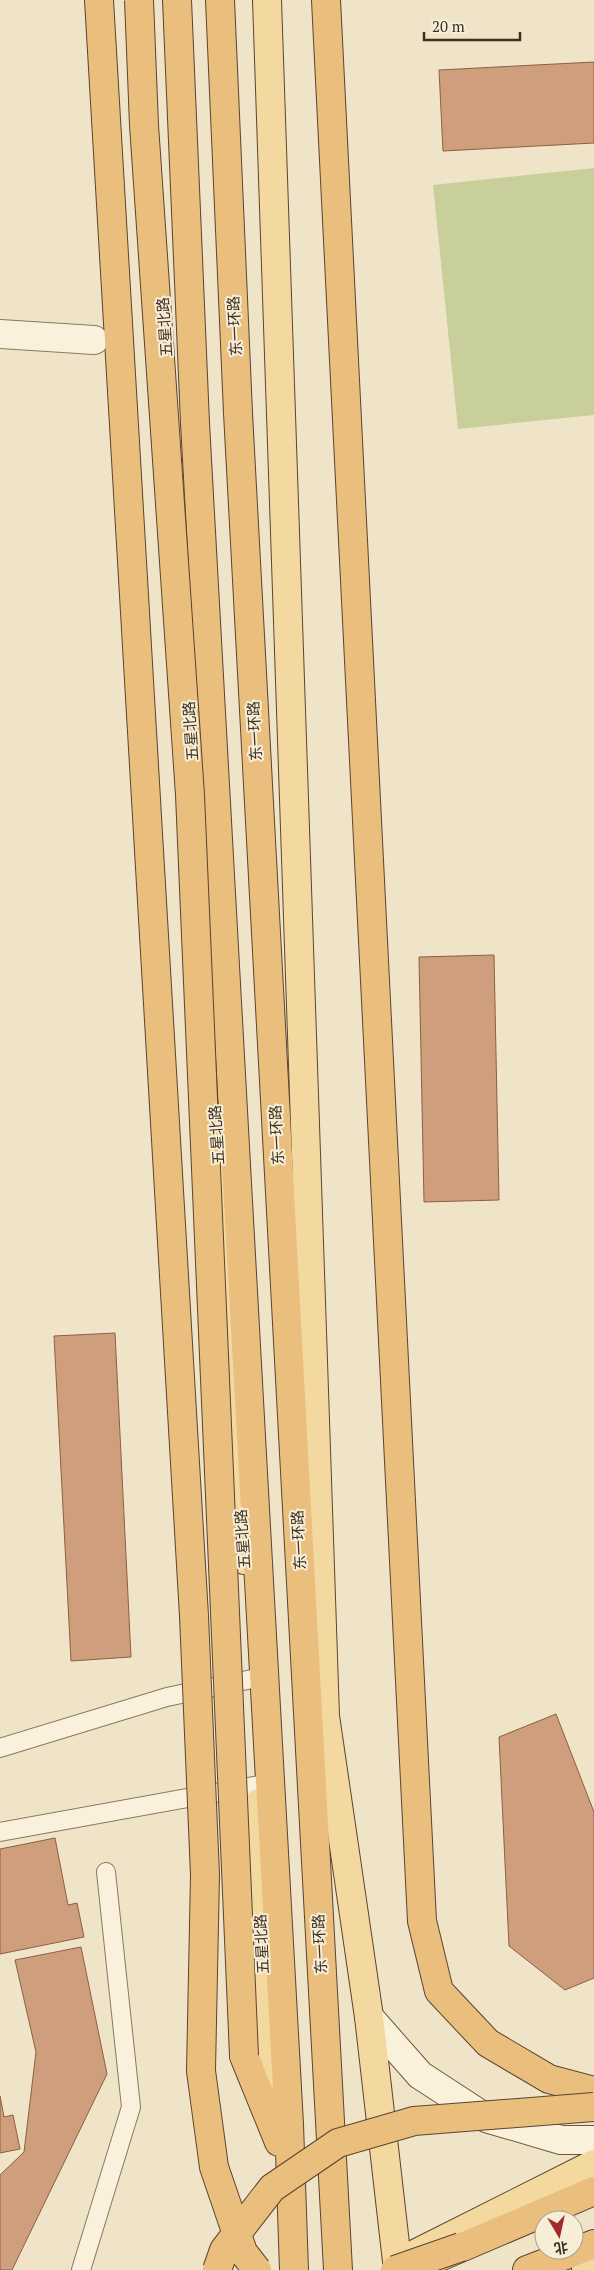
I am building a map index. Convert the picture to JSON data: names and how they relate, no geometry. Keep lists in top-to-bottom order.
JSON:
{
  "streets": {
    "highway": ["东一环路"],
    "main road": ["五星北路"]
  },
  "scale_bar": "20 m",
  "north": "bottom"
}
